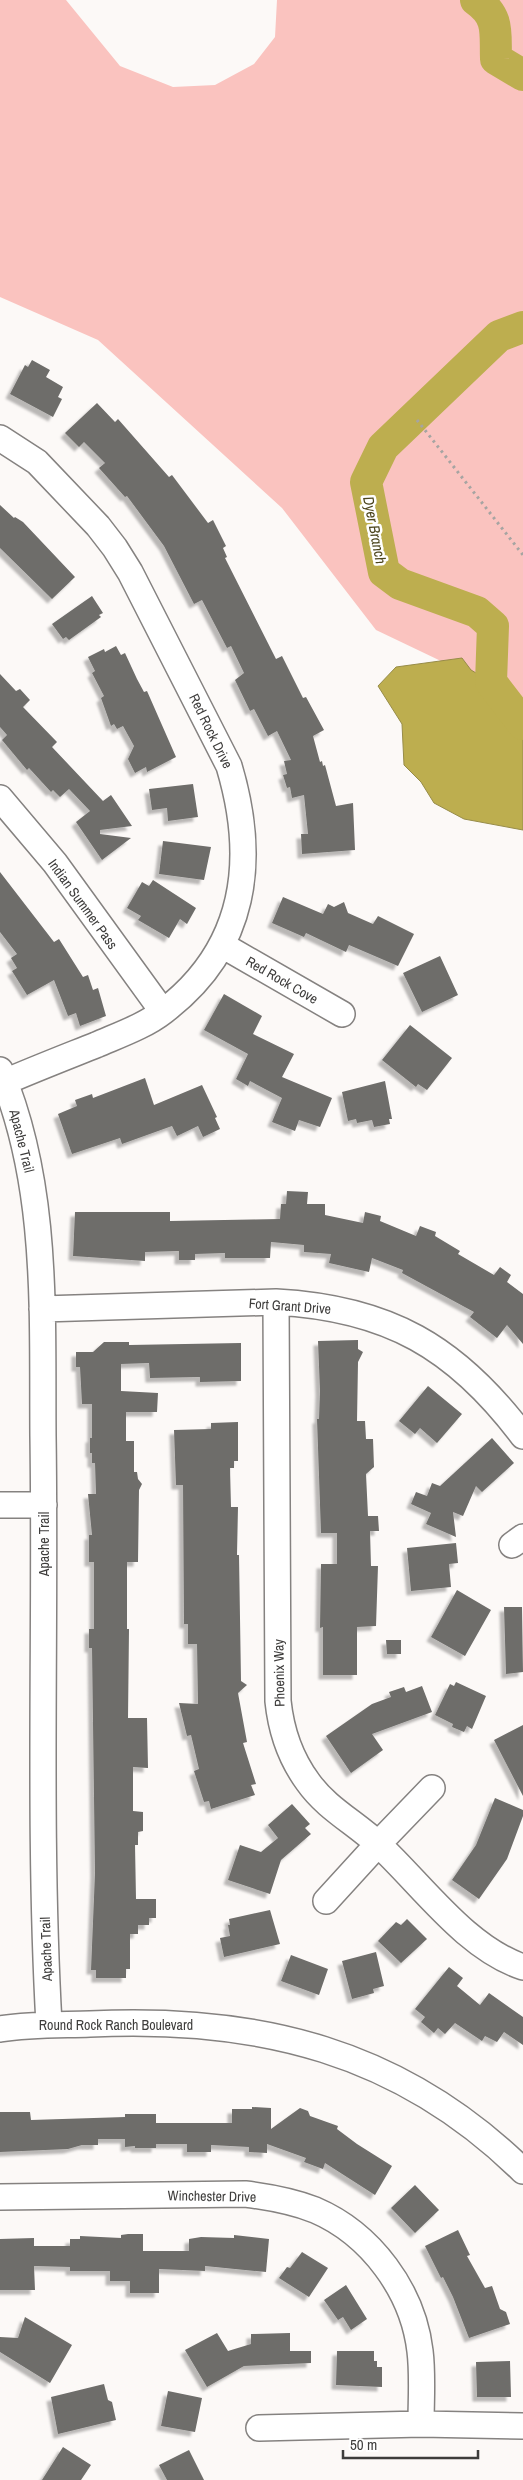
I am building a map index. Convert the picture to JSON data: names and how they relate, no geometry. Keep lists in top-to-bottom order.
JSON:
{
  "streets": {
    "street": [
      "Red Rock Drive",
      "Indian Summer Pass",
      "Red Rock Cove",
      "Apache Trail",
      "Fort Grant Drive",
      "Phoenix Way",
      "Round Rock Ranch Boulevard",
      "Winchester Drive"
    ]
  },
  "crossings": [
    ["Red Rock Drive", "Indian Summer Pass"],
    ["Red Rock Drive", "Red Rock Cove"],
    ["Red Rock Drive", "Apache Trail"],
    ["Apache Trail", "Fort Grant Drive"],
    ["Apache Trail", "Round Rock Ranch Boulevard"],
    ["Fort Grant Drive", "Phoenix Way"]
  ],
  "water": ["Dyer Branch"],
  "scale_bar": "50 m"
}
